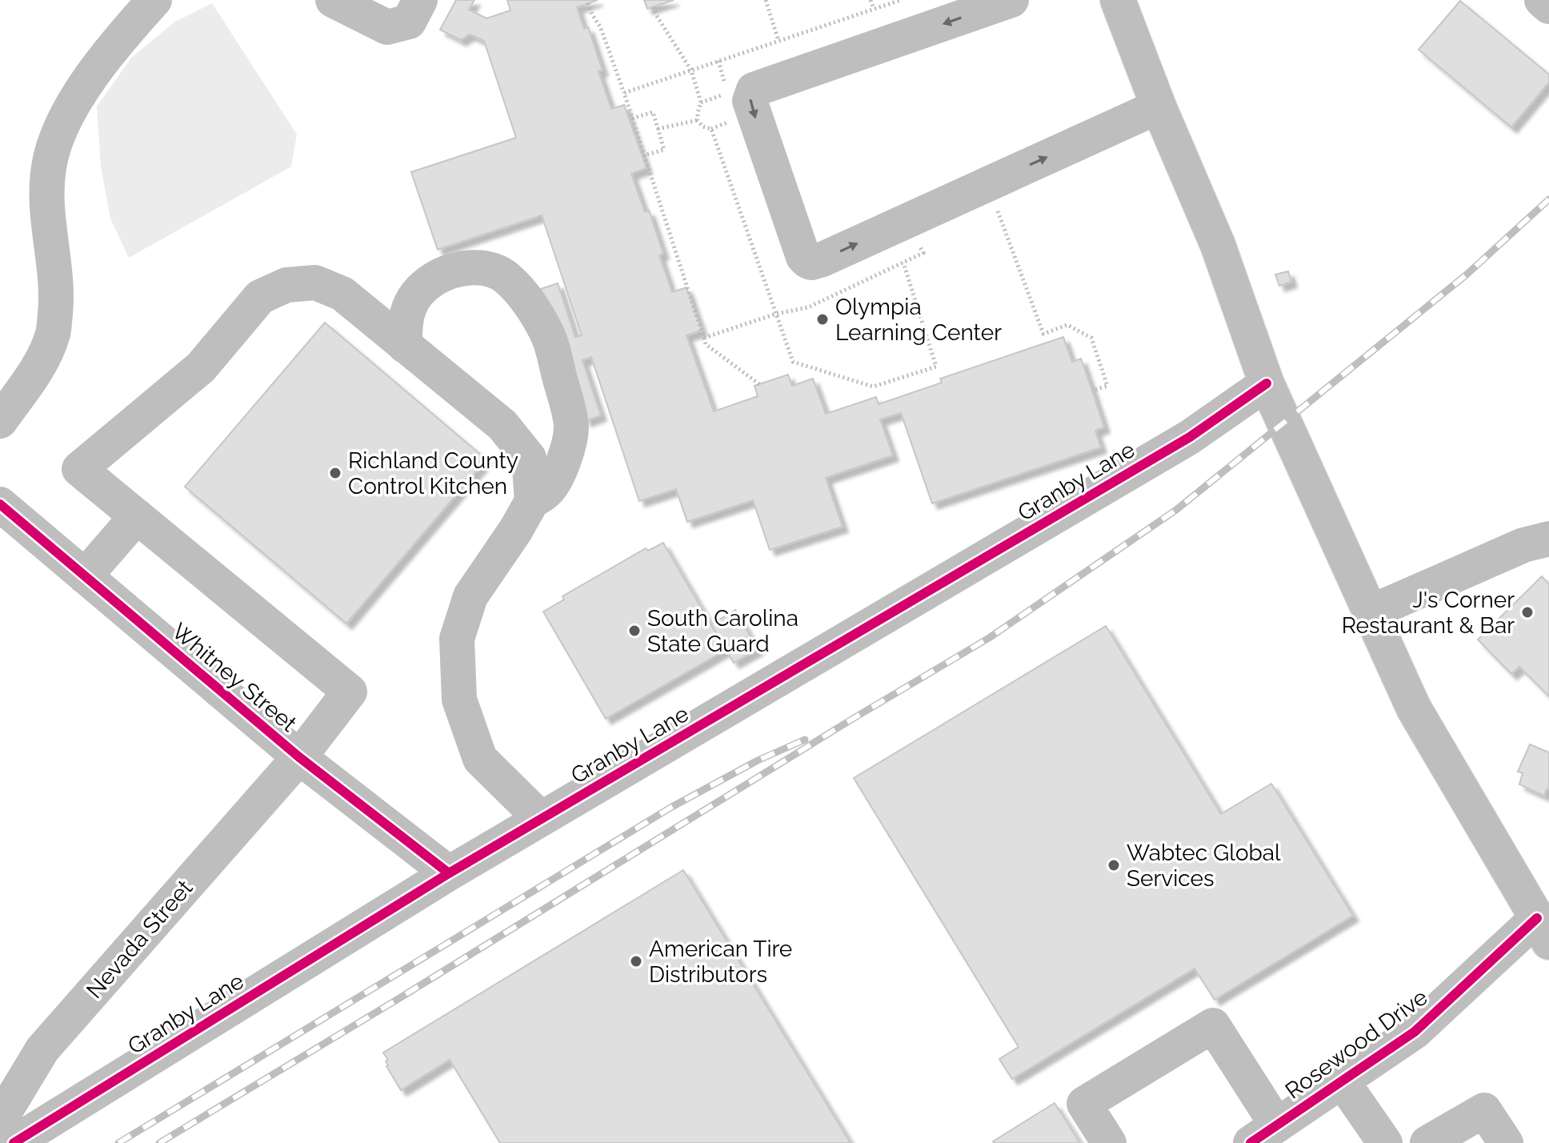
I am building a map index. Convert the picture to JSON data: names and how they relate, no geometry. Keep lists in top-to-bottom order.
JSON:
{
  "streets": {
    "street": [
      "Granby Lane",
      "Whitney Street",
      "Nevada Street",
      "Rosewood Drive"
    ]
  },
  "crossings": [
    ["Granby Lane", "Whitney Street"],
    ["Whitney Street", "Nevada Street"]
  ],
  "places": [
    "Olympia Learning Center",
    "Richland County Control Kitchen",
    "J's Corner Restaurant & Bar",
    "South Carolina State Guard",
    "Wabtec Global Services",
    "American Tire Distributors"
  ]
}
